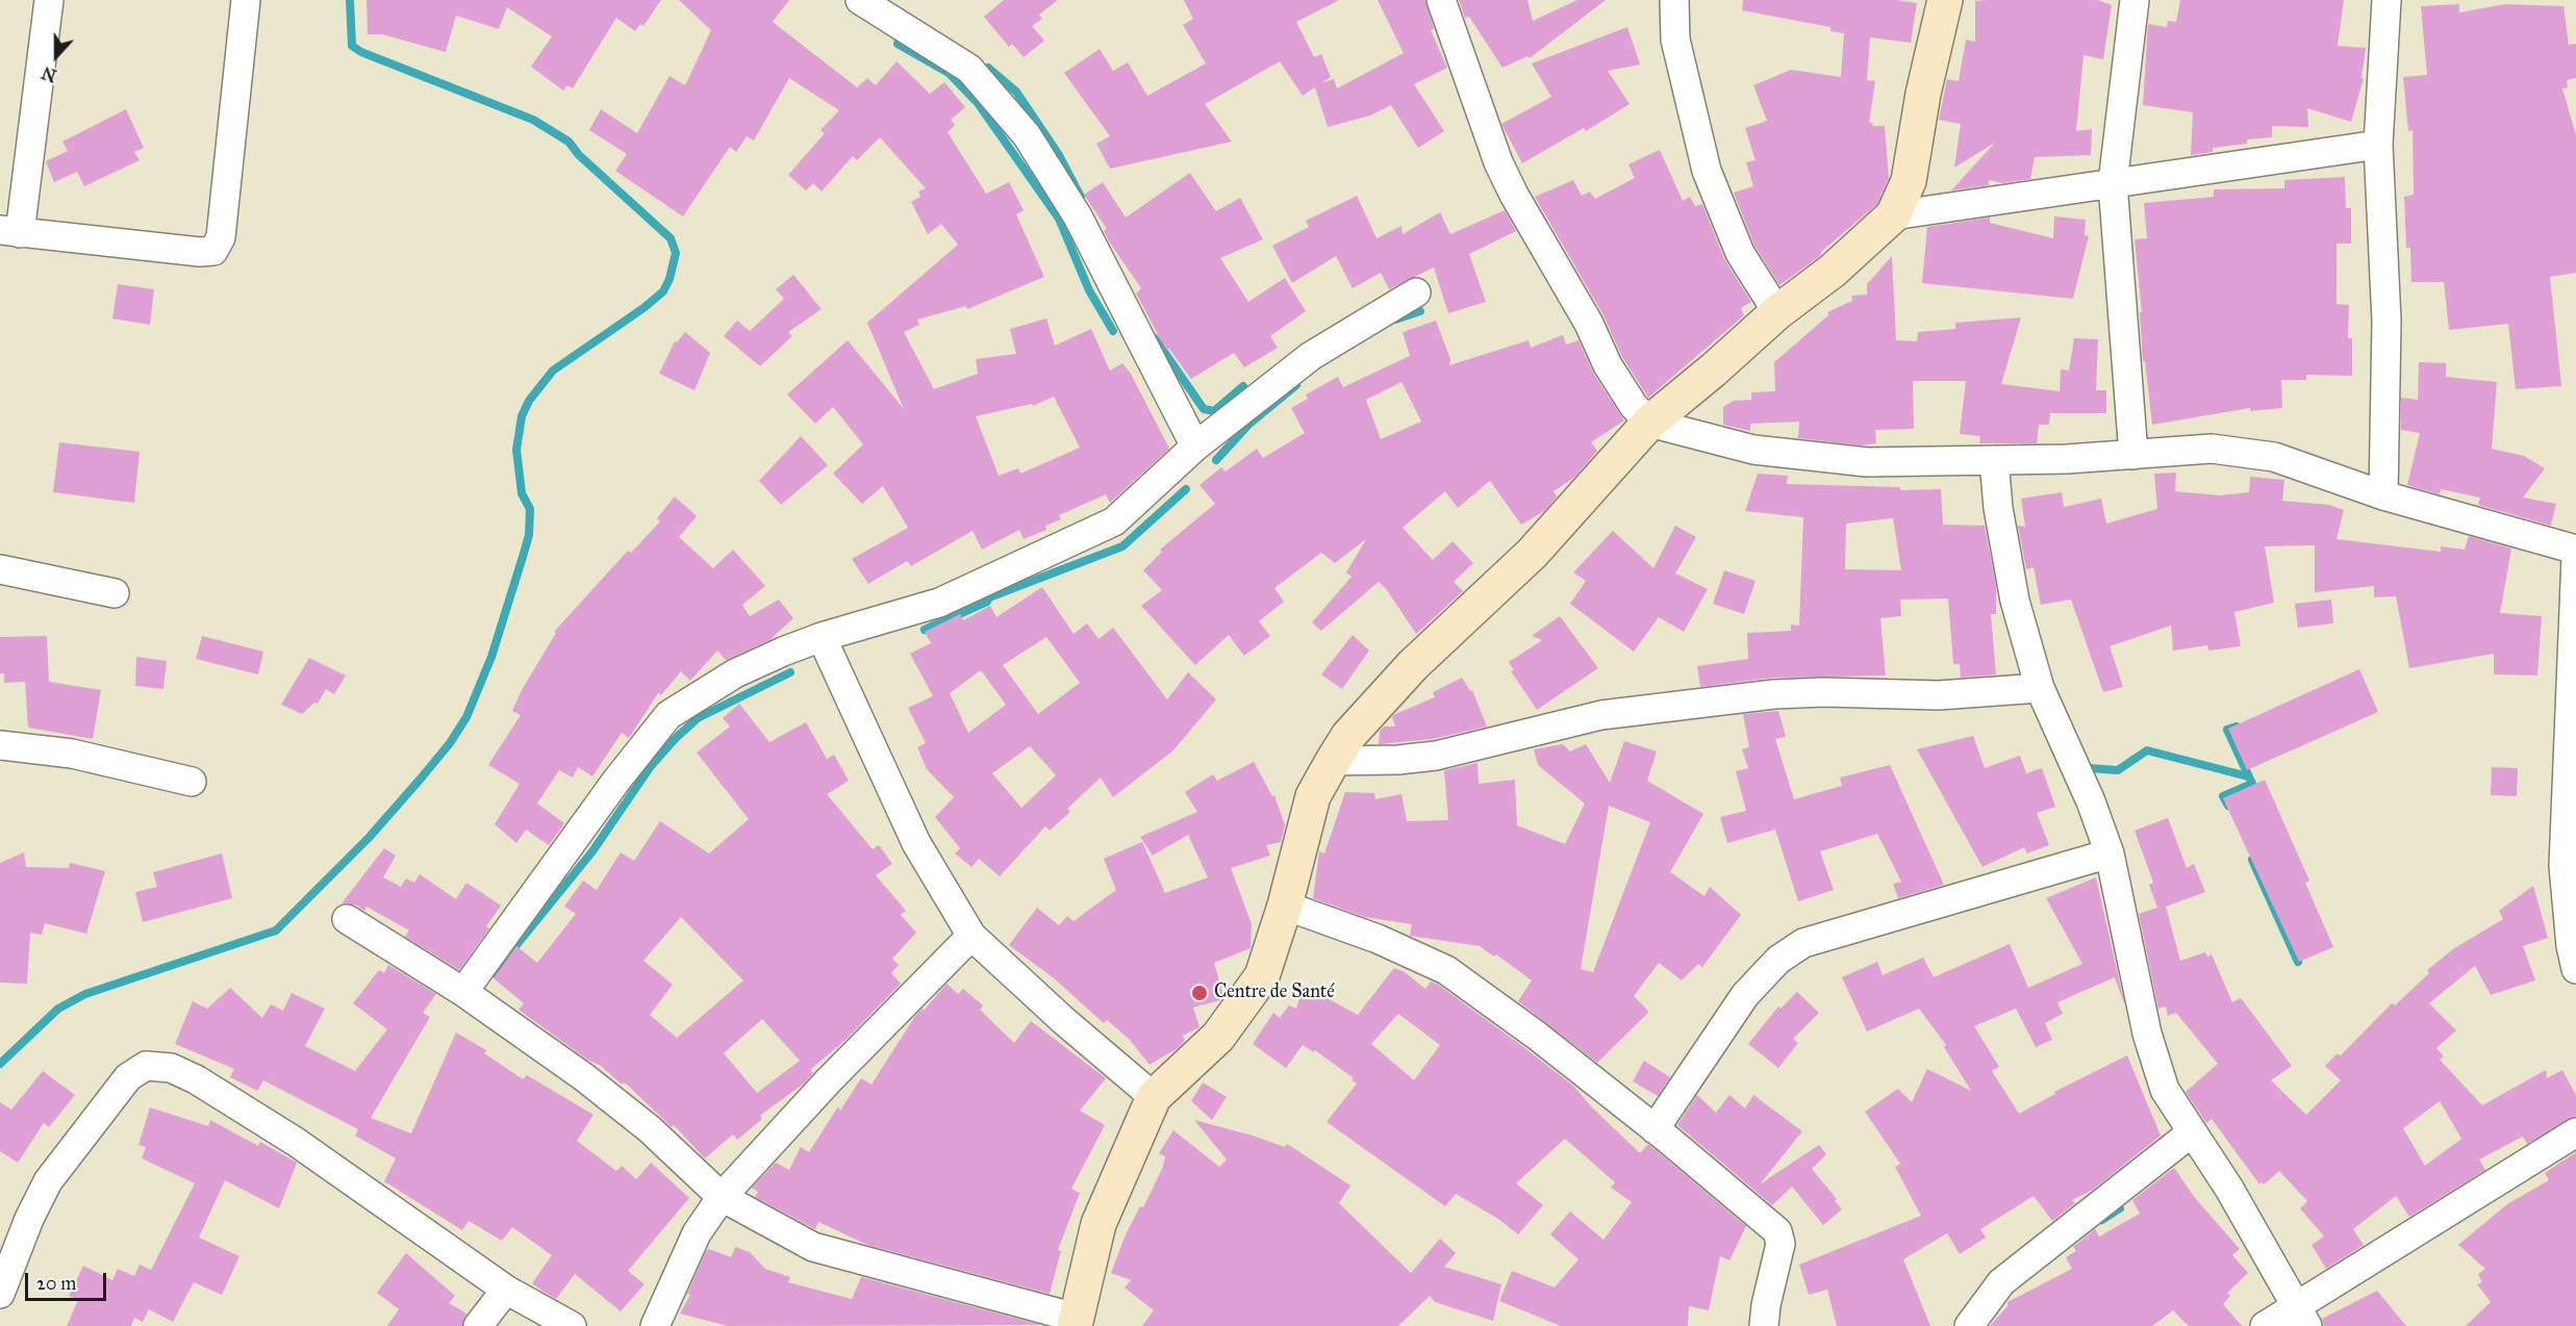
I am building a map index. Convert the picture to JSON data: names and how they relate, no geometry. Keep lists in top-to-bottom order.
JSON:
{
  "places": ["Centre de Santé"],
  "scale_bar": "20 m",
  "north": "bottom"
}
